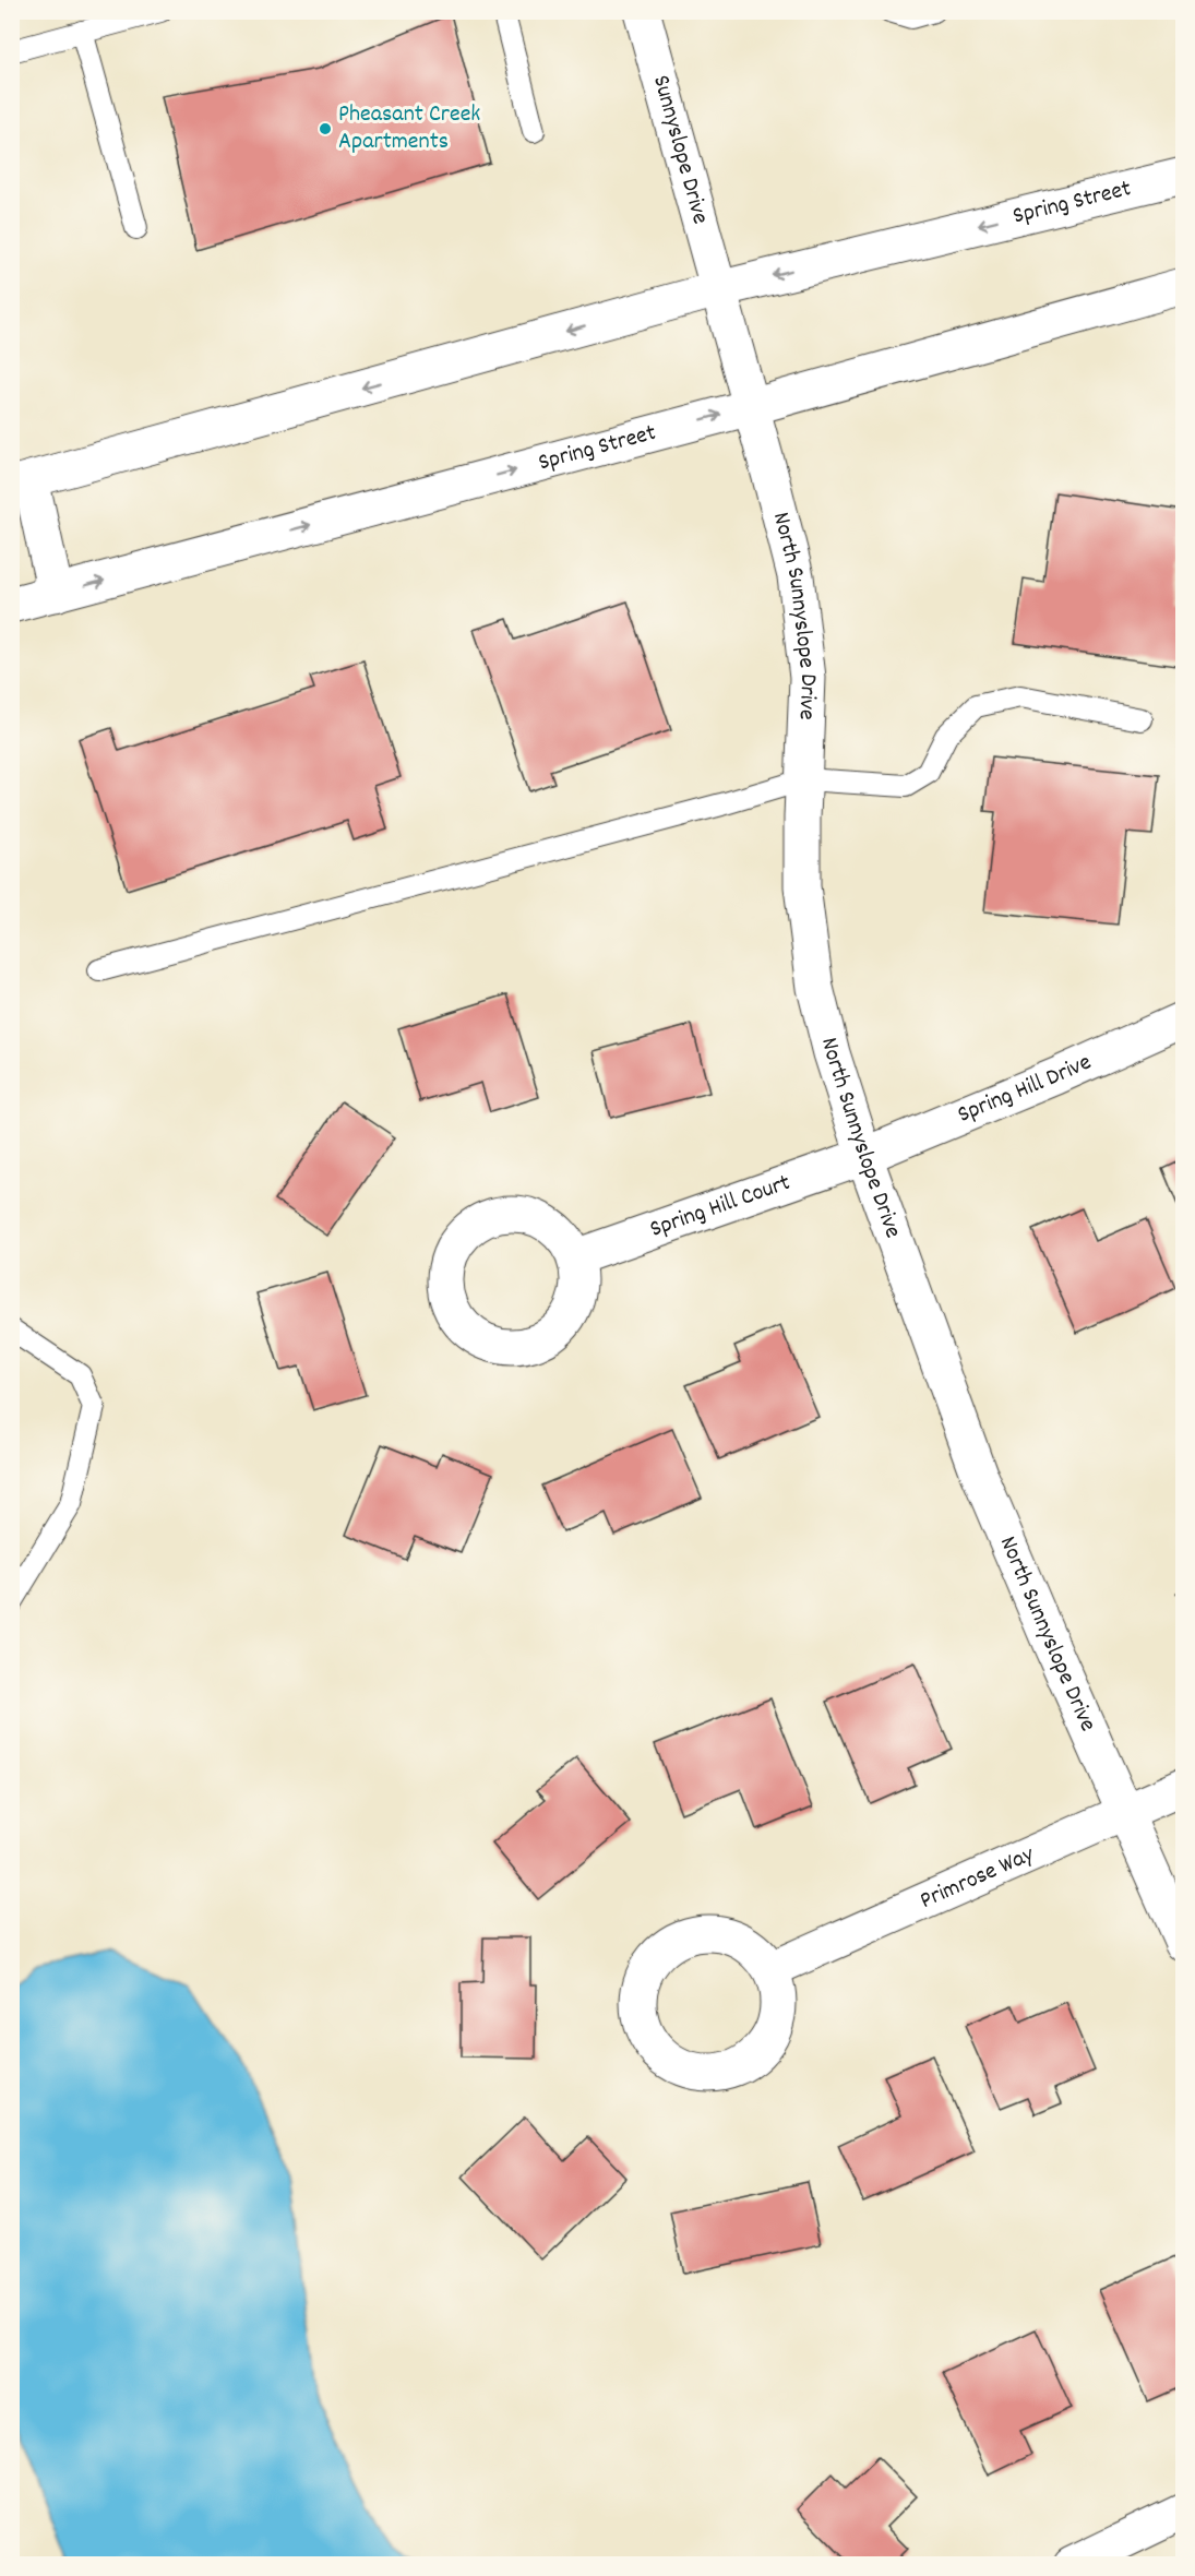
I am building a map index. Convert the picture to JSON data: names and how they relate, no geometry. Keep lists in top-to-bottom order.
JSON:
{
  "streets": {
    "street": [
      "Sunnyslope Drive",
      "Spring Street",
      "North Sunnyslope Drive",
      "Spring Hill Drive",
      "Spring Hill Court",
      "Primrose Way"
    ]
  },
  "crossings": [
    ["Sunnyslope Drive", "Spring Street"],
    ["Sunnyslope Drive", "North Sunnyslope Drive"],
    ["Spring Street", "North Sunnyslope Drive"],
    ["North Sunnyslope Drive", "Spring Hill Drive"],
    ["North Sunnyslope Drive", "Spring Hill Court"],
    ["North Sunnyslope Drive", "Primrose Way"],
    ["Spring Hill Drive", "Spring Hill Court"]
  ],
  "places": ["Pheasant Creek Apartments"]
}
